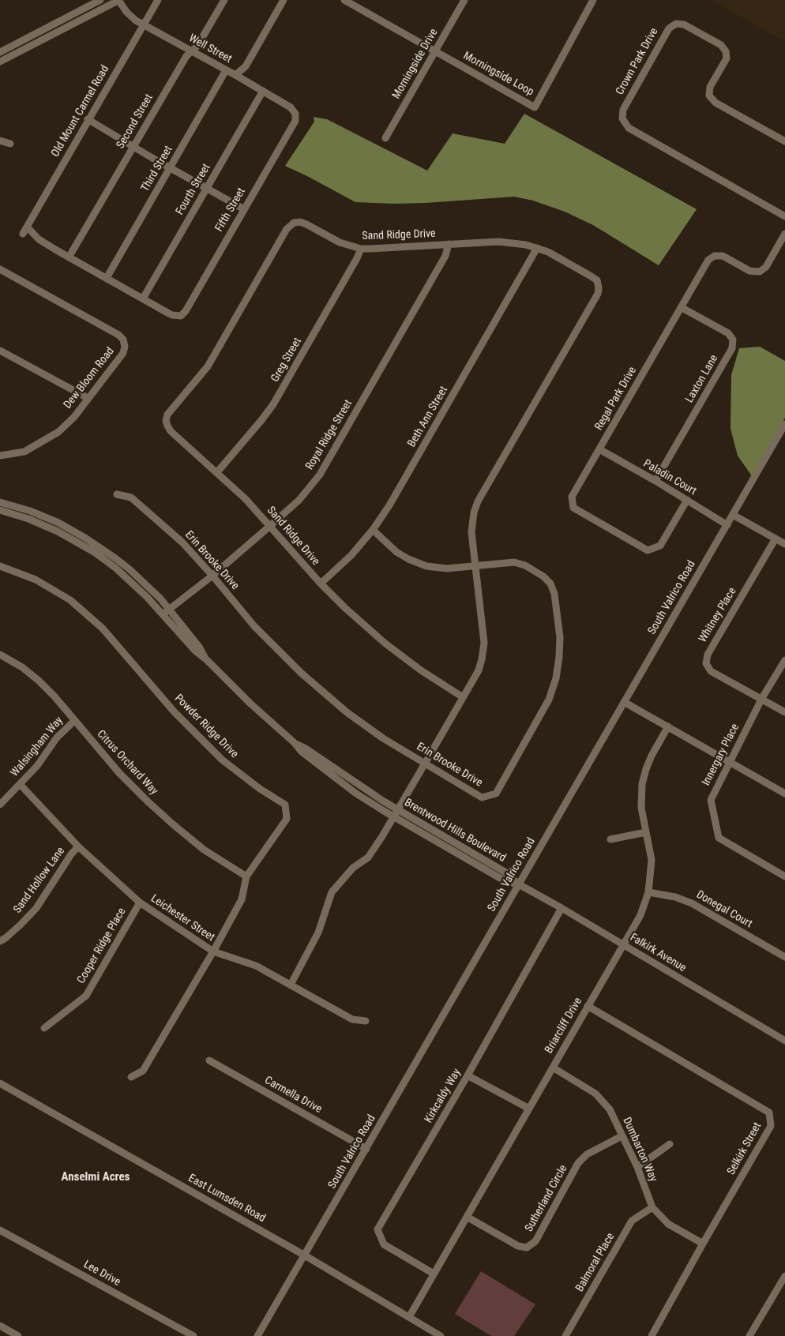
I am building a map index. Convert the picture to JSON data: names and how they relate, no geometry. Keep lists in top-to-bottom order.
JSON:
{
  "streets": {
    "street": [
      "Well Street",
      "Crown Park Drive",
      "Morningside Drive",
      "Morningside Loop",
      "Old Mount Carmel Road",
      "Second Street",
      "Third Street",
      "Fourth Street",
      "Fifth Street",
      "Sand Ridge Drive",
      "Greg Street",
      "Dew Bloom Road",
      "Laxton Lane",
      "Regal Park Drive",
      "Beth Ann Street",
      "Royal Ridge Street",
      "Paladin Court",
      "Erin Brooke Drive",
      "South Valrico Road",
      "Whitney Place",
      "Powder Ridge Drive",
      "Walsingham Way",
      "Innergary Place",
      "Citrus Orchard Way",
      "Brentwood Hills Boulevard",
      "Sand Hollow Lane",
      "Donegal Court",
      "Leichester Street",
      "Cooper Ridge Place",
      "Falkirk Avenue",
      "Briarcliff Drive",
      "Carmella Drive",
      "Kirkcaldy Way",
      "Selkirk Street",
      "Dumbarton Way",
      "East Lumsden Road",
      "Sutherland Circle",
      "Balmoral Place",
      "Lee Drive"
    ]
  },
  "crossings": [
    ["Well Street", "Old Mount Carmel Road"],
    ["Well Street", "Second Street"],
    ["Well Street", "Third Street"],
    ["Well Street", "Fourth Street"],
    ["Well Street", "Fifth Street"],
    ["Morningside Drive", "Morningside Loop"],
    ["Old Mount Carmel Road", "Second Street"],
    ["Fourth Street", "Fifth Street"],
    ["Sand Ridge Drive", "Greg Street"],
    ["Sand Ridge Drive", "Beth Ann Street"],
    ["Sand Ridge Drive", "Royal Ridge Street"],
    ["Sand Ridge Drive", "Erin Brooke Drive"],
    ["Sand Ridge Drive", "Brentwood Hills Boulevard"],
    ["Sand Ridge Drive", "Leichester Street"],
    ["Laxton Lane", "Regal Park Drive"],
    ["Laxton Lane", "Paladin Court"],
    ["Regal Park Drive", "Paladin Court"],
    ["Beth Ann Street", "Erin Brooke Drive"],
    ["Royal Ridge Street", "Erin Brooke Drive"],
    ["Royal Ridge Street", "Brentwood Hills Boulevard"],
    ["Paladin Court", "South Valrico Road"],
    ["South Valrico Road", "Brentwood Hills Boulevard"],
    ["South Valrico Road", "Falkirk Avenue"],
    ["South Valrico Road", "Carmella Drive"],
    ["South Valrico Road", "East Lumsden Road"],
    ["Whitney Place", "Innergary Place"],
    ["Powder Ridge Drive", "Citrus Orchard Way"],
    ["Powder Ridge Drive", "Leichester Street"],
    ["Walsingham Way", "Citrus Orchard Way"],
    ["Walsingham Way", "Leichester Street"],
    ["Brentwood Hills Boulevard", "Falkirk Avenue"],
    ["Sand Hollow Lane", "Leichester Street"],
    ["Donegal Court", "Briarcliff Drive"],
    ["Leichester Street", "Cooper Ridge Place"],
    ["Falkirk Avenue", "Briarcliff Drive"],
    ["Falkirk Avenue", "Kirkcaldy Way"],
    ["Briarcliff Drive", "Kirkcaldy Way"],
    ["Briarcliff Drive", "Selkirk Street"],
    ["Briarcliff Drive", "Dumbarton Way"],
    ["Briarcliff Drive", "East Lumsden Road"],
    ["Briarcliff Drive", "Sutherland Circle"],
    ["Selkirk Street", "Dumbarton Way"],
    ["Dumbarton Way", "Sutherland Circle"],
    ["Dumbarton Way", "Balmoral Place"]
  ],
  "districts": ["Anselmi Acres"]
}
